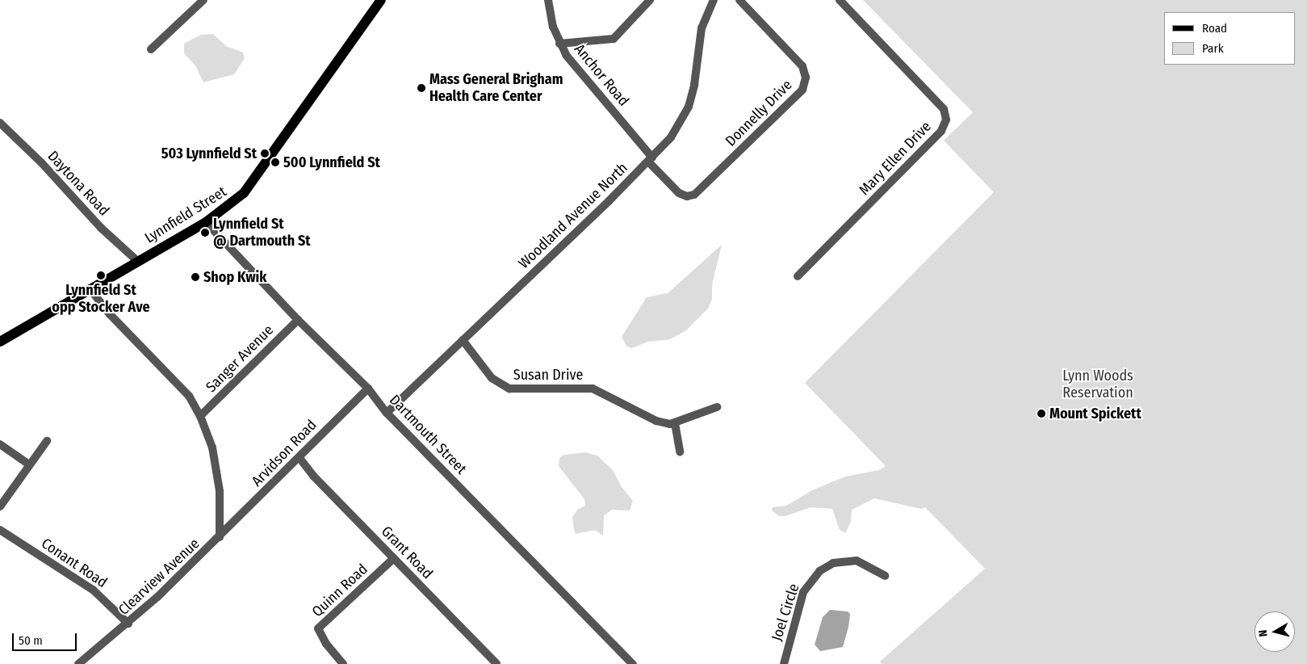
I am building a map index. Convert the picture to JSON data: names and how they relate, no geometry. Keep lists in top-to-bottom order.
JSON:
{
  "streets": {
    "main road": ["Lynnfield Street"],
    "street": [
      "Anchor Road",
      "Donnelly Drive",
      "Mary Ellen Drive",
      "Daytona Road",
      "Woodland Avenue North",
      "Sanger Avenue",
      "Susan Drive",
      "Dartmouth Street",
      "Arvidson Road",
      "Grant Road",
      "Conant Road",
      "Clearview Avenue",
      "Quinn Road",
      "Joel Circle"
    ]
  },
  "crossings": [
    ["Anchor Road", "Donnelly Drive"],
    ["Anchor Road", "Woodland Avenue North"],
    ["Donnelly Drive", "Woodland Avenue North"],
    ["Daytona Road", "Lynnfield Street"],
    ["Lynnfield Street", "Dartmouth Street"],
    ["Woodland Avenue North", "Susan Drive"],
    ["Woodland Avenue North", "Dartmouth Street"],
    ["Sanger Avenue", "Dartmouth Street"],
    ["Dartmouth Street", "Arvidson Road"],
    ["Arvidson Road", "Grant Road"],
    ["Arvidson Road", "Clearview Avenue"],
    ["Grant Road", "Quinn Road"],
    ["Conant Road", "Clearview Avenue"]
  ],
  "parks": ["Lynn Woods Reservation"],
  "places": [
    "Mass General Brigham Health Care Center",
    "503 Lynnfield St",
    "500 Lynnfield St",
    "Lynnfield St @ Dartmouth St",
    "Lynnfield St opp Stocker Ave",
    "Shop Kwik",
    "Mount Spickett"
  ],
  "legend": ["Road", "Park"],
  "scale_bar": "50 m",
  "north": "left"
}
